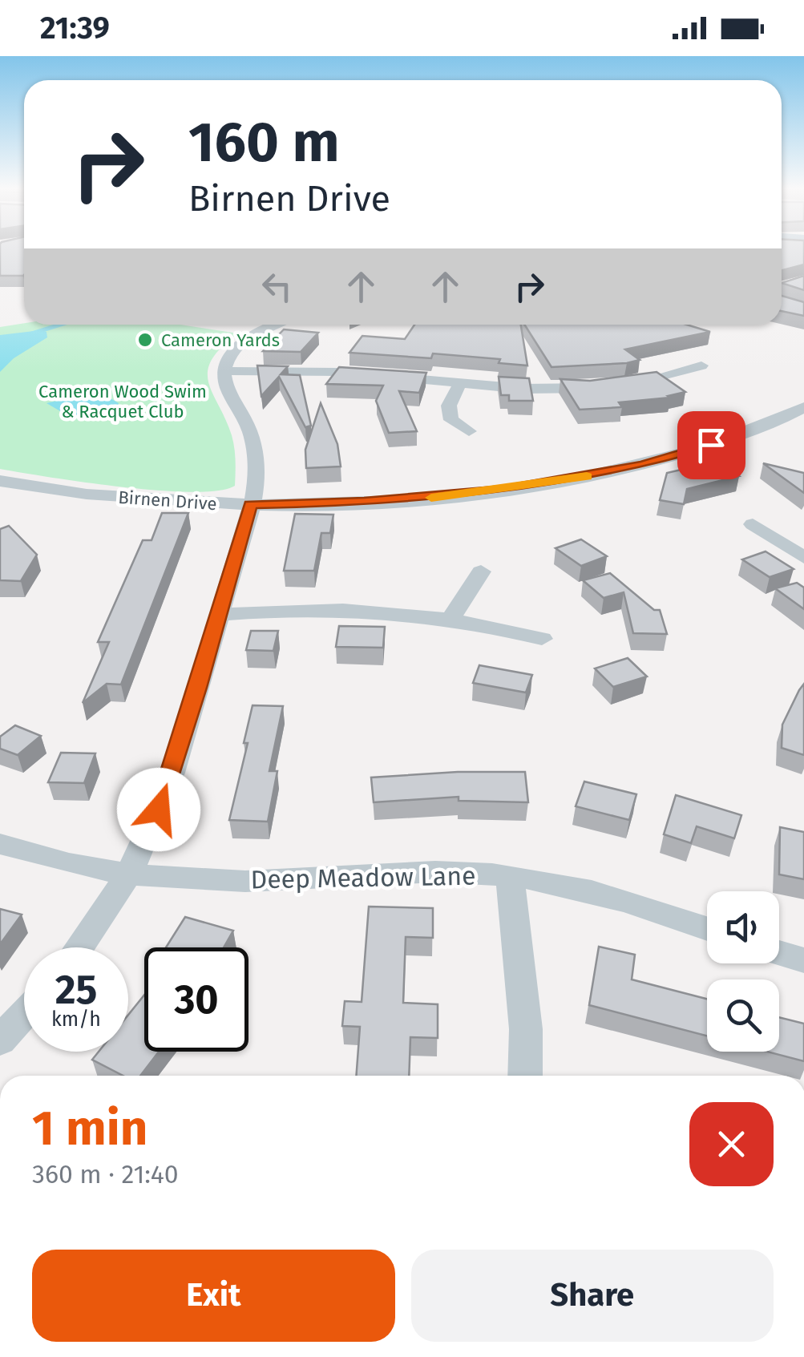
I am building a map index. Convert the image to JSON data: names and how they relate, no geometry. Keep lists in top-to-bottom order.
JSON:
{
  "streets": {
    "street": ["Birnen Drive", "Deep Meadow Lane"]
  },
  "parks": ["Cameron Wood Swim & Racquet Club"],
  "places": ["Cameron Yards"],
  "page": {
    "status": "21:39",
    "turn": ["160 m", "Birnen Drive"],
    "speed": "25 km/h",
    "limit": "30",
    "heading": ["1 min", "360 m · 21:40"],
    "buttons": ["Exit", "Share"]
  }
}
